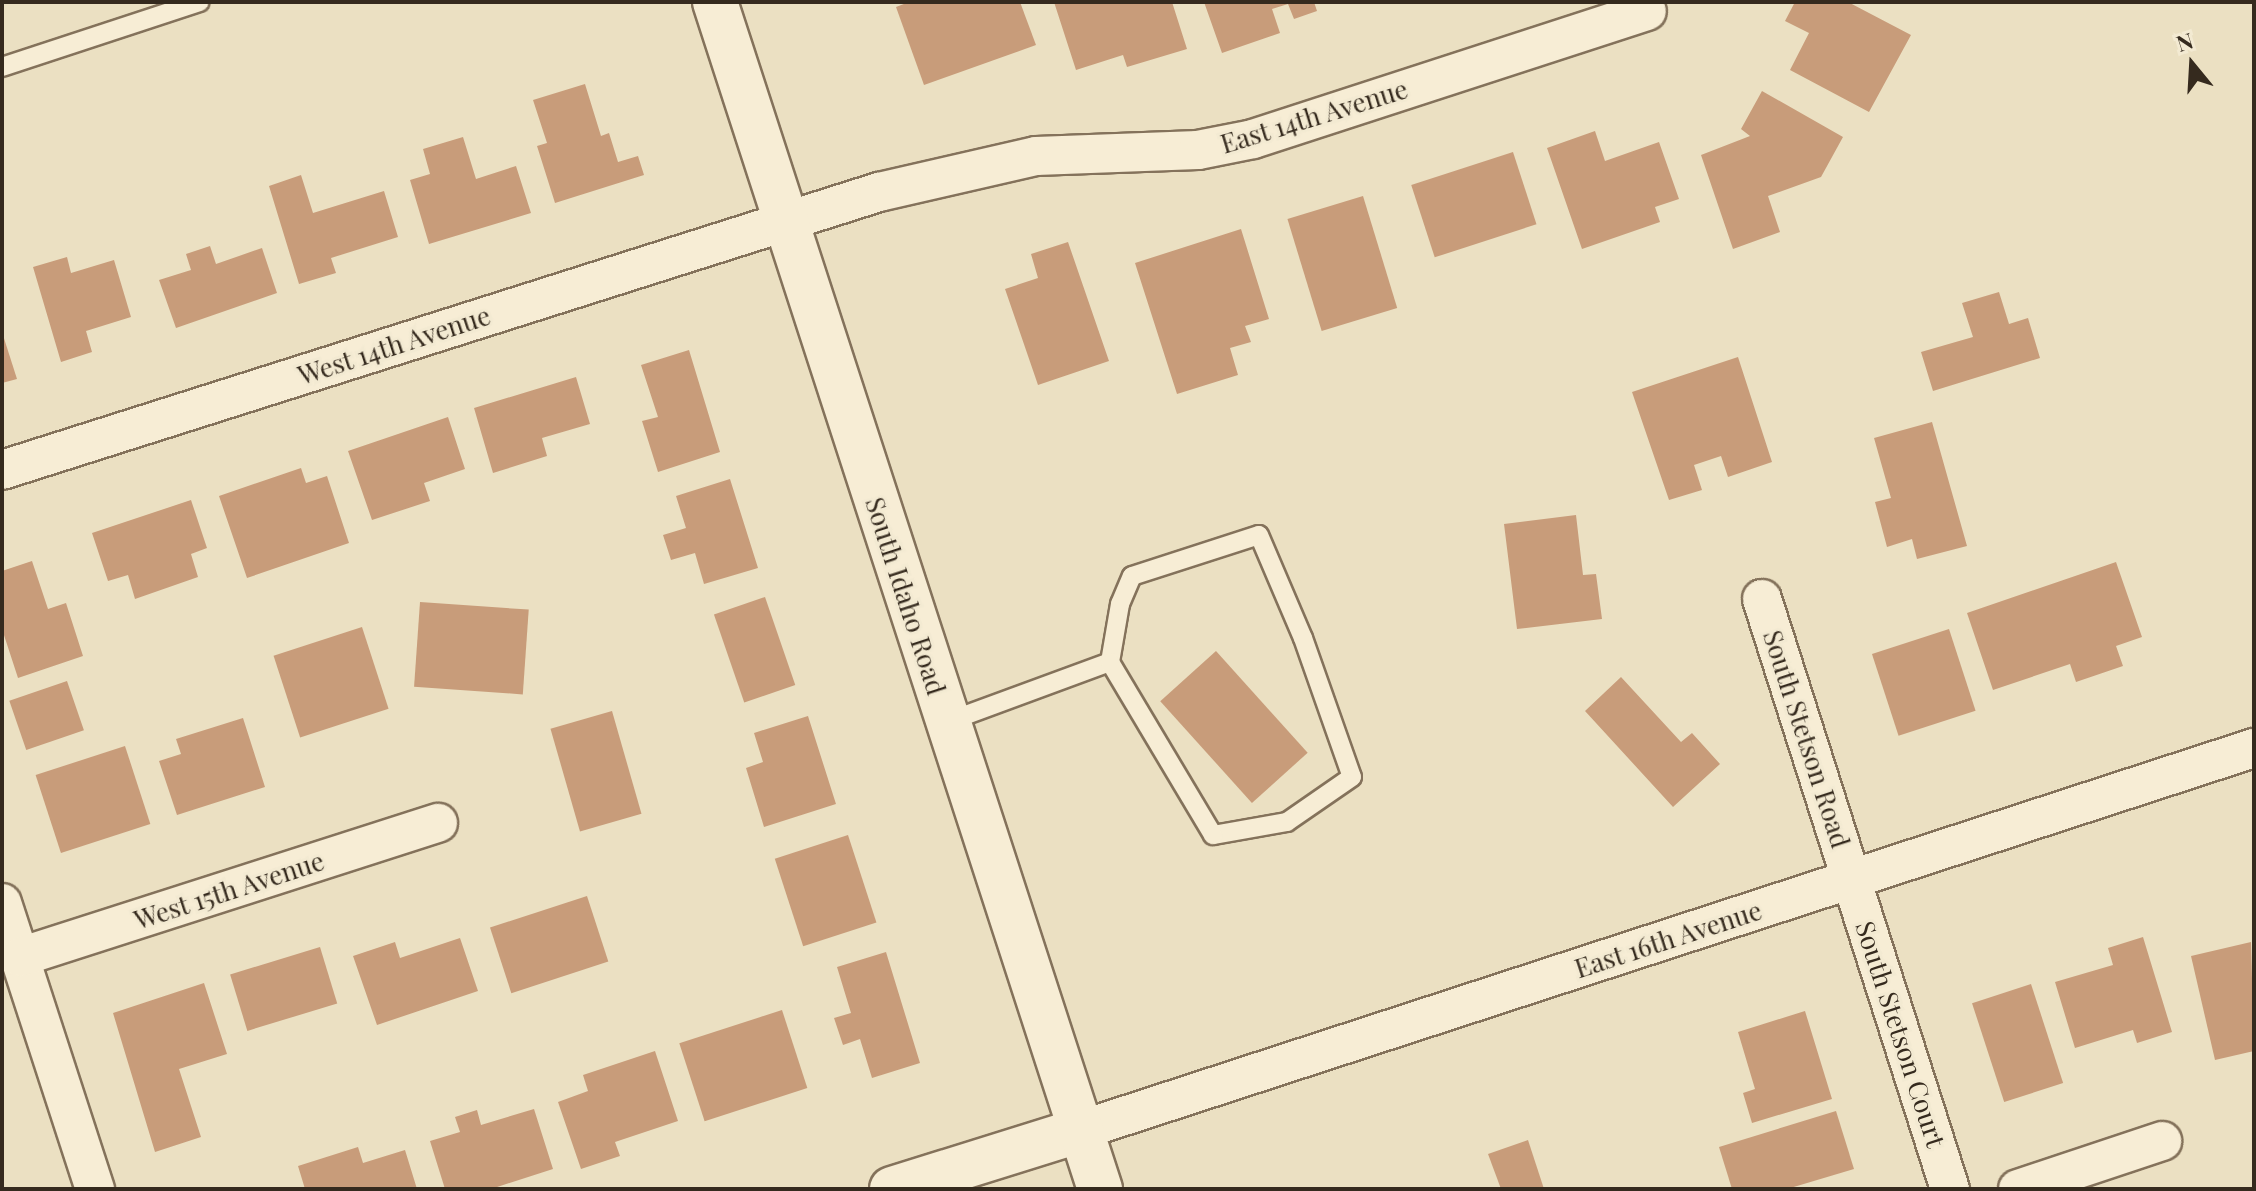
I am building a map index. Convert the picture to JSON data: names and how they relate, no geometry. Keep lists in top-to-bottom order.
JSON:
{
  "streets": {
    "main road": ["South Idaho Road"],
    "street": [
      "East 14th Avenue",
      "West 14th Avenue",
      "South Stetson Road",
      "West 15th Avenue",
      "East 16th Avenue",
      "South Stetson Court"
    ]
  },
  "crossings": [
    ["East 14th Avenue", "West 14th Avenue"],
    ["East 14th Avenue", "South Idaho Road"],
    ["West 14th Avenue", "South Idaho Road"],
    ["South Idaho Road", "East 16th Avenue"],
    ["South Stetson Road", "East 16th Avenue"],
    ["South Stetson Road", "South Stetson Court"],
    ["East 16th Avenue", "South Stetson Court"]
  ],
  "north": "top"
}
